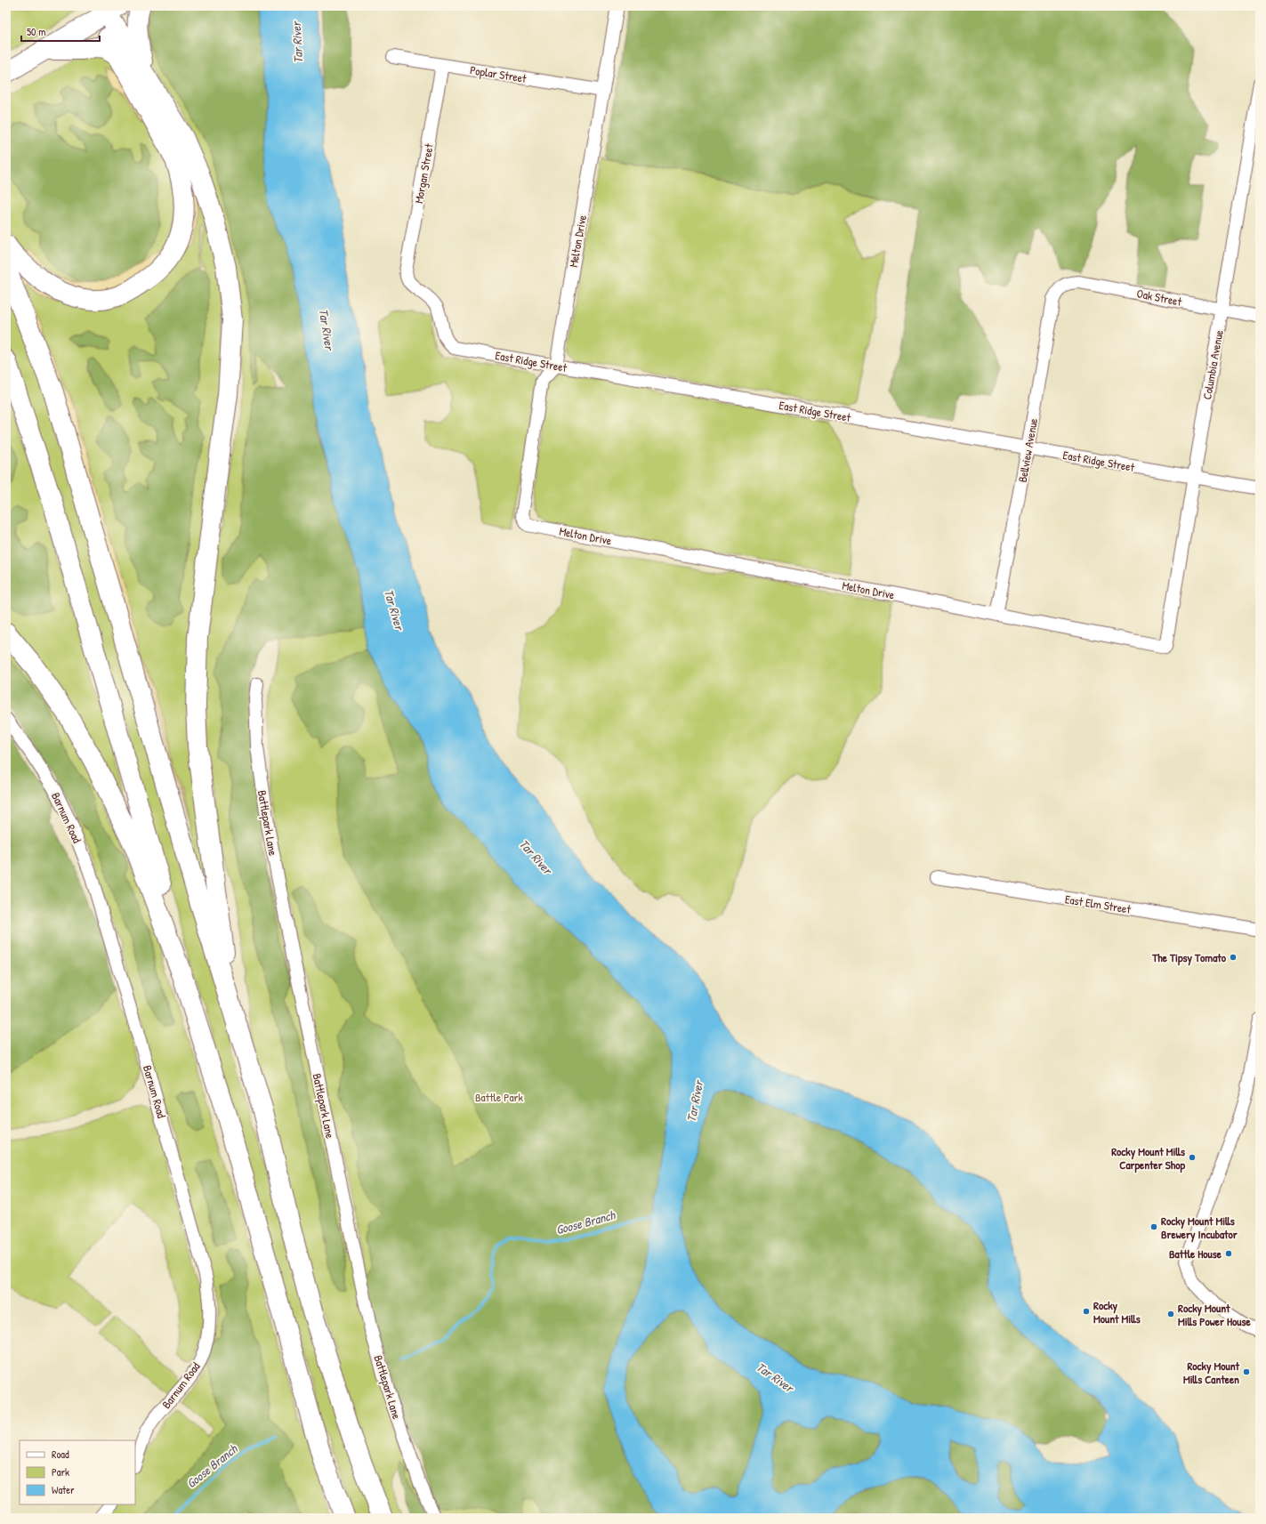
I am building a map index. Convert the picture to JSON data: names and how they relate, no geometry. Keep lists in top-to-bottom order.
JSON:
{
  "streets": {
    "street": [
      "Poplar Street",
      "Morgan Street",
      "Melton Drive",
      "Oak Street",
      "East Ridge Street",
      "Columbia Avenue",
      "Bellview Avenue",
      "Barnum Road",
      "Battlepark Lane",
      "East Elm Street"
    ]
  },
  "crossings": [
    ["Poplar Street", "Morgan Street"],
    ["Poplar Street", "Melton Drive"],
    ["Morgan Street", "East Ridge Street"],
    ["Melton Drive", "East Ridge Street"],
    ["Melton Drive", "Columbia Avenue"],
    ["Melton Drive", "Bellview Avenue"],
    ["Oak Street", "Columbia Avenue"],
    ["Oak Street", "Bellview Avenue"],
    ["East Ridge Street", "Columbia Avenue"],
    ["East Ridge Street", "Bellview Avenue"]
  ],
  "water": ["Tar River", "Goose Branch"],
  "parks": ["Battle Park"],
  "places": [
    "The Tipsy Tomato",
    "Rocky Mount Mills Carpenter Shop",
    "Rocky Mount Mills Brewery Incubator",
    "Battle House",
    "Rocky Mount Mills",
    "Rocky Mount Mills Power House",
    "Rocky Mount Mills Canteen"
  ],
  "legend": ["Road", "Park", "Water"],
  "scale_bar": "50 m"
}
